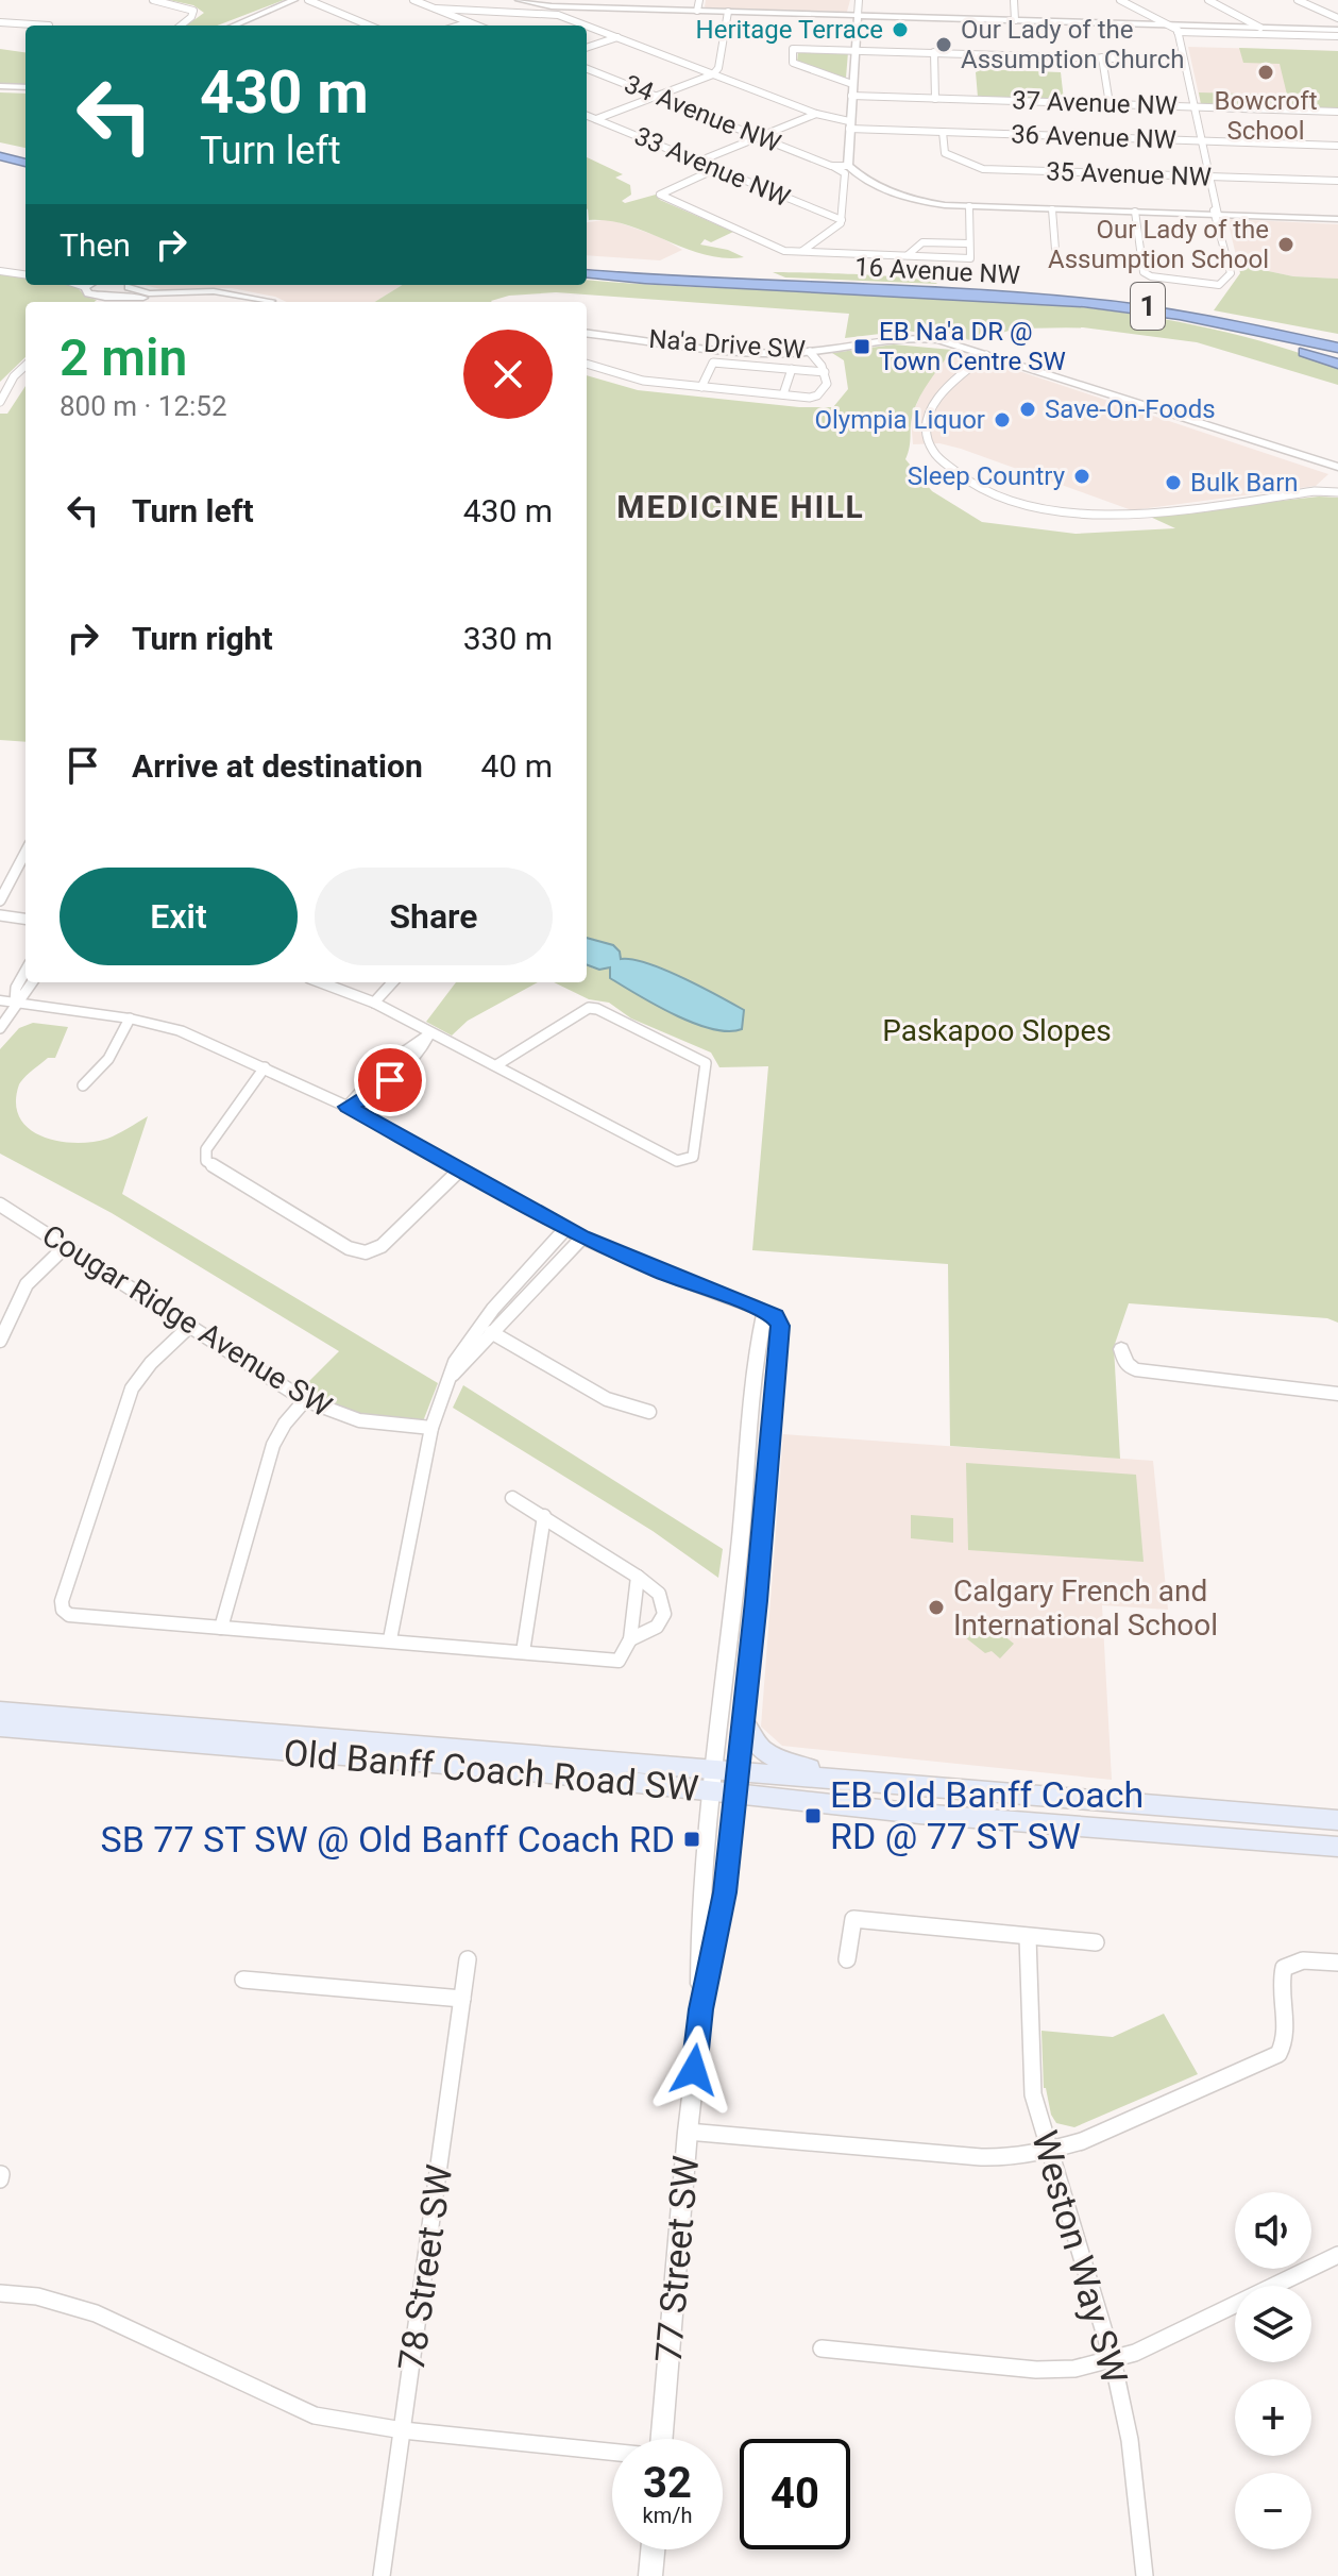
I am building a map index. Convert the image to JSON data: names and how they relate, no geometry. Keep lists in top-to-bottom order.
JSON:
{
  "streets": {
    "highway": ["16 Avenue NW", "1"],
    "main road": ["Old Banff Coach Road SW"],
    "street": [
      "37 Avenue NW",
      "34 Avenue NW",
      "36 Avenue NW",
      "33 Avenue NW",
      "35 Avenue NW",
      "Na'a Drive SW",
      "Cougar Ridge Avenue SW",
      "Weston Way SW",
      "77 Street SW",
      "78 Street SW"
    ]
  },
  "crossings": [
    ["36 Avenue NW", "35 Avenue NW"],
    ["Old Banff Coach Road SW", "77 Street SW"]
  ],
  "districts": ["MEDICINE HILL"],
  "parks": ["Paskapoo Slopes"],
  "places": {
    "other": [
      "Heritage Terrace",
      "Our Lady of the Assumption Church",
      "Bowcroft School",
      "Our Lady of the Assumption School",
      "Save-On-Foods",
      "Olympia Liquor",
      "Sleep Country",
      "Bulk Barn",
      "Calgary French and International School"
    ],
    "transit": ["EB Na'a DR @ Town Centre SW", "EB Old Banff Coach RD @ 77 ST SW", "SB 77 ST SW @ Old Banff Coach RD"]
  },
  "page": {
    "turn": ["430 m", "Turn left"],
    "then": "Then",
    "heading": ["2 min", "800 m · 12:52"],
    "list": [
      {
        "name": "Turn left",
        "value": "430 m"
      },
      {
        "name": "Turn right",
        "value": "330 m"
      },
      {
        "name": "Arrive at destination",
        "value": "40 m"
      }
    ],
    "buttons": ["Exit", "Share"],
    "map_buttons": ["+", "−"],
    "speed": "32 km/h",
    "limit": "40"
  }
}
